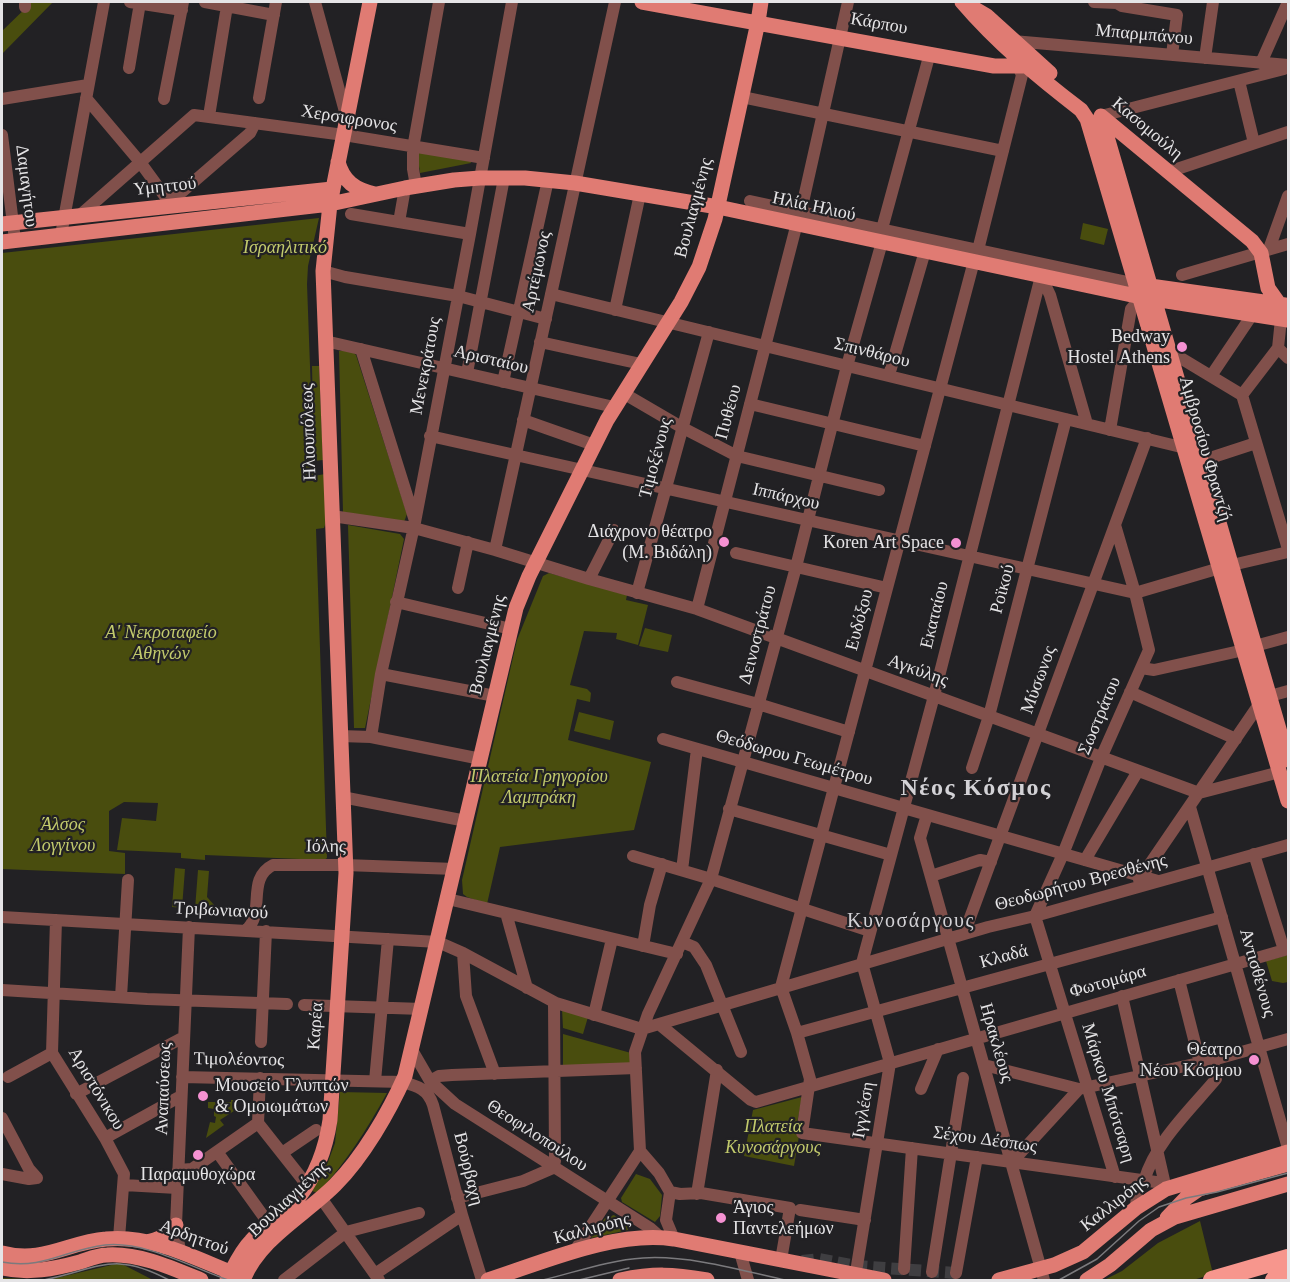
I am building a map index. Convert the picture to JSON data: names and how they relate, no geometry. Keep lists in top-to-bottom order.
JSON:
{
  "streets": {
    "main road": [
      "Κάρπου",
      "Κασομούλη",
      "Υμηττού",
      "Ηλία Ηλιού",
      "Βουλιαγμένης",
      "Ηλιουπόλεως",
      "Αμβροσίου Φραντζή",
      "Καρέα",
      "Καλλιρόης",
      "Αρδηττού"
    ],
    "street": [
      "Μπαρμπάνου",
      "Χερσιφρονος",
      "Δαμαγήτου",
      "Αρτέμωνος",
      "Σπινθάρου",
      "Αρισταίου",
      "Μενεκράτους",
      "Πυθέου",
      "Τιμοξένους",
      "Ιππάρχου",
      "Ροϊκού",
      "Εκαταίου",
      "Ευδόξου",
      "Δεινοστράτου",
      "Αγκύλης",
      "Μύσωνος",
      "Σωστράτου",
      "Θεόδωρου Γεωμέτρου",
      "Ιόλης",
      "Θεοδωρήτου Βρεσθένης",
      "Τριβωνιανού",
      "Κλαδά",
      "Αντισθένους",
      "Φωτομάρα",
      "Ηρακλέους",
      "Τιμολέοντος",
      "Αριστόνικου",
      "Αναπαύσεως",
      "Μάρκου Μπότσαρη",
      "Ιγγλέση",
      "Θεοφιλοπούλου",
      "Σέχου Δέσπως",
      "Βούρβαχη"
    ]
  },
  "crossings": [
    ["Κάρπου", "Κασομούλη"],
    ["Κάρπου", "Βουλιαγμένης"],
    ["Κάρπου", "Πυθέου"],
    ["Κάρπου", "Ευδόξου"],
    ["Κάρπου", "Δεινοστράτου"],
    ["Μπαρμπάνου", "Κασομούλη"],
    ["Μπαρμπάνου", "Ευδόξου"],
    ["Χερσιφρονος", "Μενεκράτους"],
    ["Χερσιφρονος", "Ηλιουπόλεως"],
    ["Κασομούλη", "Αμβροσίου Φραντζή"],
    ["Κασομούλη", "Ευδόξου"],
    ["Δαμαγήτου", "Υμηττού"],
    ["Υμηττού", "Ηλία Ηλιού"],
    ["Υμηττού", "Ηλιουπόλεως"],
    ["Ηλία Ηλιού", "Βουλιαγμένης"],
    ["Ηλία Ηλιού", "Αρτέμωνος"],
    ["Ηλία Ηλιού", "Μενεκράτους"],
    ["Ηλία Ηλιού", "Πυθέου"],
    ["Ηλία Ηλιού", "Ηλιουπόλεως"],
    ["Ηλία Ηλιού", "Αμβροσίου Φραντζή"],
    ["Ηλία Ηλιού", "Εκαταίου"],
    ["Ηλία Ηλιού", "Ευδόξου"],
    ["Ηλία Ηλιού", "Δεινοστράτου"],
    ["Βουλιαγμένης", "Σπινθάρου"],
    ["Βουλιαγμένης", "Αρισταίου"],
    ["Βουλιαγμένης", "Ιππάρχου"],
    ["Βουλιαγμένης", "Αγκύλης"],
    ["Βουλιαγμένης", "Ιόλης"],
    ["Βουλιαγμένης", "Τριβωνιανού"],
    ["Βουλιαγμένης", "Καρέα"],
    ["Βουλιαγμένης", "Τιμολέοντος"],
    ["Βουλιαγμένης", "Θεοφιλοπούλου"],
    ["Βουλιαγμένης", "Βούρβαχη"],
    ["Βουλιαγμένης", "Αρδηττού"],
    ["Αρτέμωνος", "Σπινθάρου"],
    ["Αρτέμωνος", "Αρισταίου"],
    ["Αρτέμωνος", "Ιππάρχου"],
    ["Αρτέμωνος", "Αγκύλης"],
    ["Σπινθάρου", "Πυθέου"],
    ["Σπινθάρου", "Αμβροσίου Φραντζή"],
    ["Σπινθάρου", "Τιμοξένους"],
    ["Σπινθάρου", "Ροϊκού"],
    ["Σπινθάρου", "Εκαταίου"],
    ["Σπινθάρου", "Ευδόξου"],
    ["Σπινθάρου", "Δεινοστράτου"],
    ["Σπινθάρου", "Μύσωνος"],
    ["Αρισταίου", "Μενεκράτους"],
    ["Αρισταίου", "Ηλιουπόλεως"],
    ["Μενεκράτους", "Ιππάρχου"],
    ["Μενεκράτους", "Αγκύλης"],
    ["Πυθέου", "Ιππάρχου"],
    ["Πυθέου", "Αγκύλης"],
    ["Ηλιουπόλεως", "Αγκύλης"],
    ["Ηλιουπόλεως", "Ιόλης"],
    ["Ηλιουπόλεως", "Καρέα"],
    ["Τιμοξένους", "Ιππάρχου"],
    ["Τιμοξένους", "Αγκύλης"],
    ["Ιππάρχου", "Ροϊκού"],
    ["Ιππάρχου", "Εκαταίου"],
    ["Ιππάρχου", "Ευδόξου"],
    ["Ιππάρχου", "Δεινοστράτου"],
    ["Ιππάρχου", "Μύσωνος"],
    ["Ιππάρχου", "Σωστράτου"],
    ["Ροϊκού", "Αγκύλης"],
    ["Εκαταίου", "Αγκύλης"],
    ["Εκαταίου", "Θεόδωρου Γεωμέτρου"],
    ["Εκαταίου", "Θεοδωρήτου Βρεσθένης"],
    ["Εκαταίου", "Ιγγλέση"],
    ["Ευδόξου", "Αγκύλης"],
    ["Ευδόξου", "Θεόδωρου Γεωμέτρου"],
    ["Ευδόξου", "Θεοδωρήτου Βρεσθένης"],
    ["Δεινοστράτου", "Αγκύλης"],
    ["Δεινοστράτου", "Θεόδωρου Γεωμέτρου"],
    ["Δεινοστράτου", "Θεοδωρήτου Βρεσθένης"],
    ["Αγκύλης", "Μύσωνος"],
    ["Αγκύλης", "Σωστράτου"],
    ["Μύσωνος", "Σωστράτου"],
    ["Μύσωνος", "Θεόδωρου Γεωμέτρου"],
    ["Μύσωνος", "Θεοδωρήτου Βρεσθένης"],
    ["Σωστράτου", "Θεόδωρου Γεωμέτρου"],
    ["Σωστράτου", "Θεοδωρήτου Βρεσθένης"],
    ["Σωστράτου", "Μάρκου Μπότσαρη"],
    ["Θεόδωρου Γεωμέτρου", "Θεοδωρήτου Βρεσθένης"],
    ["Θεόδωρου Γεωμέτρου", "Ηρακλέους"],
    ["Ιόλης", "Τριβωνιανού"],
    ["Ιόλης", "Καρέα"],
    ["Θεοδωρήτου Βρεσθένης", "Αντισθένους"],
    ["Θεοδωρήτου Βρεσθένης", "Ηρακλέους"],
    ["Θεοδωρήτου Βρεσθένης", "Μάρκου Μπότσαρη"],
    ["Θεοδωρήτου Βρεσθένης", "Ιγγλέση"],
    ["Τριβωνιανού", "Καρέα"],
    ["Τριβωνιανού", "Αριστόνικου"],
    ["Τριβωνιανού", "Αναπαύσεως"],
    ["Κλαδά", "Αντισθένους"],
    ["Κλαδά", "Ηρακλέους"],
    ["Κλαδά", "Μάρκου Μπότσαρη"],
    ["Κλαδά", "Ιγγλέση"],
    ["Αντισθένους", "Φωτομάρα"],
    ["Αντισθένους", "Καλλιρόης"],
    ["Φωτομάρα", "Ηρακλέους"],
    ["Φωτομάρα", "Μάρκου Μπότσαρη"],
    ["Φωτομάρα", "Ιγγλέση"],
    ["Φωτομάρα", "Σέχου Δέσπως"],
    ["Καρέα", "Τιμολέοντος"],
    ["Ηρακλέους", "Σέχου Δέσπως"],
    ["Ηρακλέους", "Καλλιρόης"],
    ["Τιμολέοντος", "Αναπαύσεως"],
    ["Τιμολέοντος", "Βούρβαχη"],
    ["Αριστόνικου", "Αρδηττού"],
    ["Αναπαύσεως", "Αρδηττού"],
    ["Μάρκου Μπότσαρη", "Σέχου Δέσπως"],
    ["Ιγγλέση", "Σέχου Δέσπως"],
    ["Θεοφιλοπούλου", "Καλλιρόης"],
    ["Σέχου Δέσπως", "Καλλιρόης"]
  ],
  "districts": ["Νέος Κόσμος", "Κυνοσάργους"],
  "parks": [
    "Ισραηλιτικό",
    "Α' Νεκροταφείο Αθηνών",
    "Πλατεία Γρηγορίου Λαμπράκη",
    "Άλσος Λογγίνου",
    "Πλατεία Κυνοσάργους"
  ],
  "places": [
    "Bedway Hostel Athens",
    "Διάχρονο θέατρο (Μ. Βιδάλη)",
    "Koren Art Space",
    "Θέατρο Νέου Κόσμου",
    "Μουσείο Γλυπτών & Ομοιωμάτων",
    "Παραμυθοχώρα",
    "Άγιος Παντελεήμων"
  ]
}
